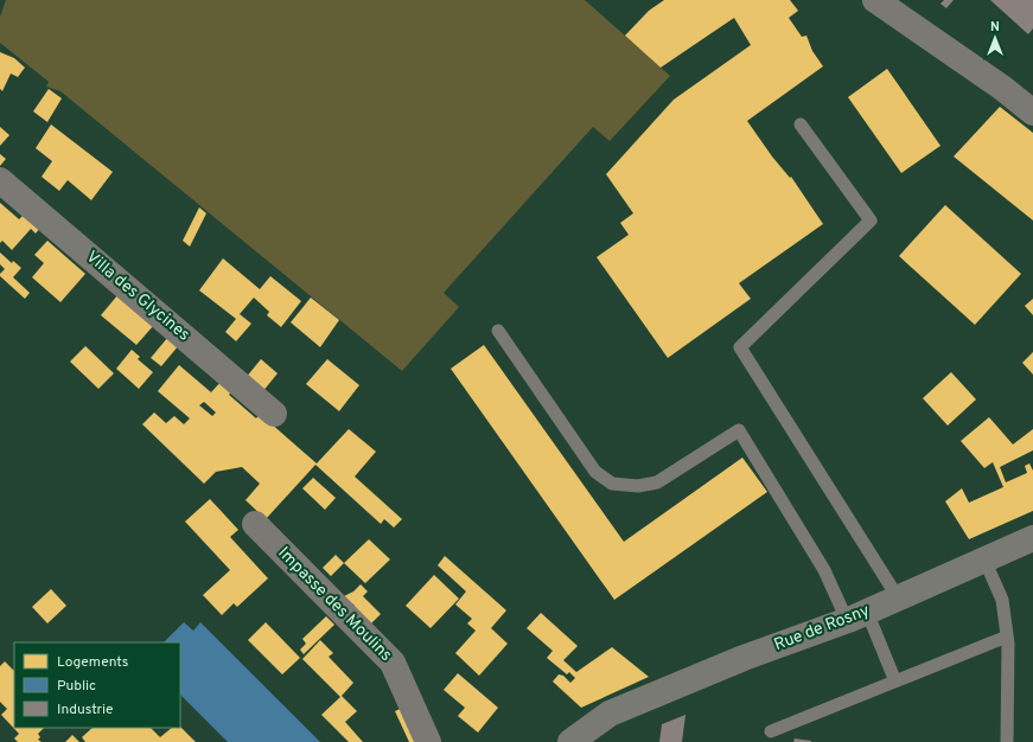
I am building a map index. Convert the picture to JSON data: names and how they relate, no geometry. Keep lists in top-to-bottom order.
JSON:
{
  "streets": {
    "main road": ["Rue de Rosny"],
    "street": ["Villa des Glycines", "Impasse des Moulins"]
  },
  "legend": ["Logements", "Public", "Industrie"],
  "north": "top"
}
